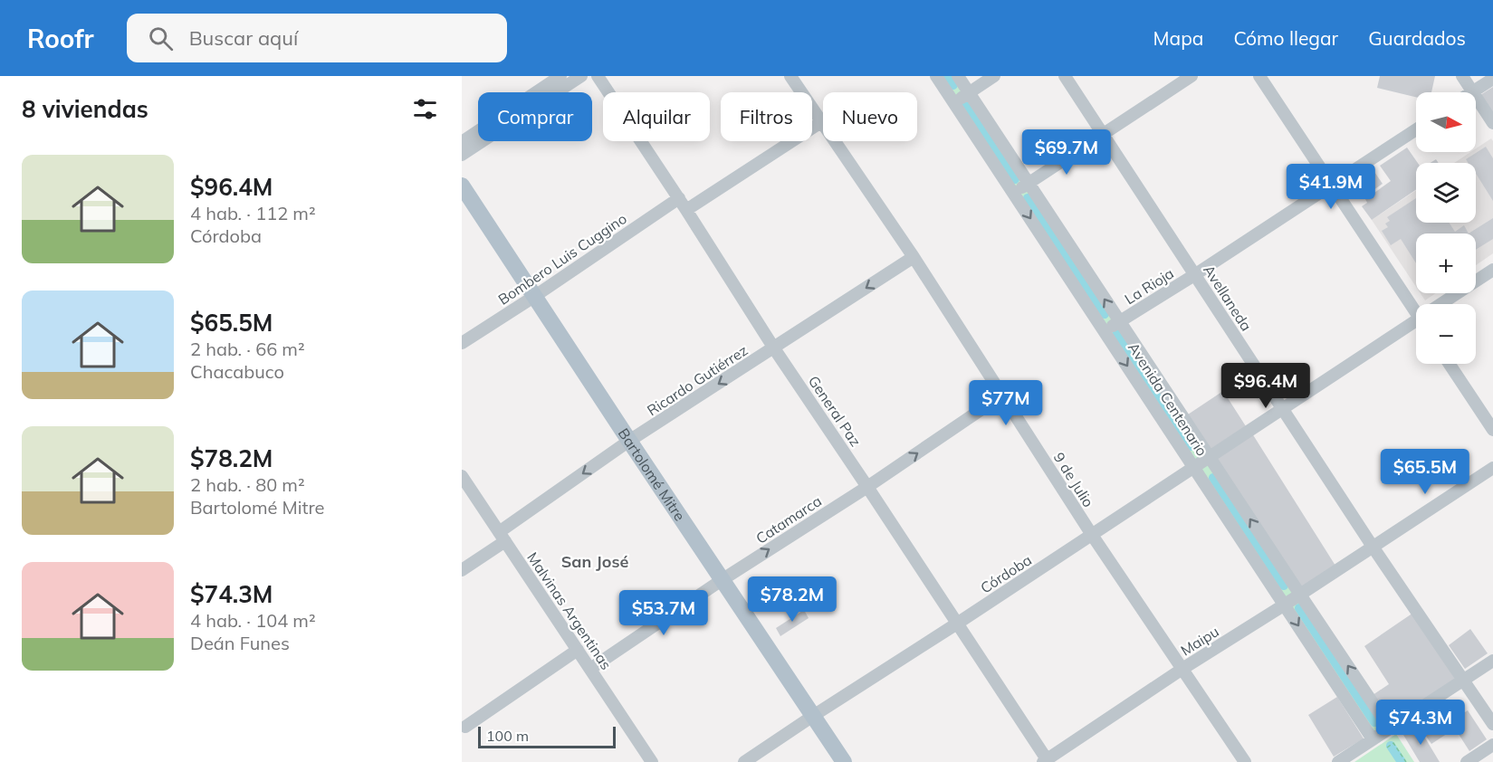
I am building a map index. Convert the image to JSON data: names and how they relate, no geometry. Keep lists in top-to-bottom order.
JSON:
{
  "streets": {
    "main road": ["Bartolomé Mitre"],
    "street": [
      "Bombero Luis Cuggino",
      "La Rioja",
      "Avellaneda",
      "Ricardo Gutiérrez",
      "Avenida Centenario",
      "General Paz",
      "9 de Julio",
      "Catamarca",
      "Córdoba",
      "Malvinas Argentinas",
      "Maipu"
    ]
  },
  "crossings": [
    ["Bombero Luis Cuggino", "General Paz"],
    ["Bombero Luis Cuggino", "Bartolomé Mitre"],
    ["La Rioja", "Avellaneda"],
    ["La Rioja", "Avenida Centenario"],
    ["Avellaneda", "Córdoba"],
    ["Avellaneda", "Maipu"],
    ["Ricardo Gutiérrez", "General Paz"],
    ["Ricardo Gutiérrez", "Bartolomé Mitre"],
    ["Ricardo Gutiérrez", "9 de Julio"],
    ["Ricardo Gutiérrez", "Malvinas Argentinas"],
    ["Avenida Centenario", "Córdoba"],
    ["Avenida Centenario", "Maipu"],
    ["General Paz", "Catamarca"],
    ["General Paz", "Córdoba"],
    ["General Paz", "Maipu"],
    ["Bartolomé Mitre", "Catamarca"],
    ["Bartolomé Mitre", "Córdoba"],
    ["9 de Julio", "Catamarca"],
    ["9 de Julio", "Córdoba"],
    ["9 de Julio", "Maipu"],
    ["Catamarca", "Malvinas Argentinas"]
  ],
  "one_way": ["Ricardo Gutiérrez", "Catamarca"],
  "districts": ["San José"],
  "scale_bar": "100 m",
  "north": "right",
  "page": {
    "header": "Roofr",
    "search": "Buscar aquí",
    "nav": ["Mapa", "Cómo llegar", "Guardados"],
    "heading": "8 viviendas",
    "map_buttons": ["+", "−"],
    "chip": [
      "Comprar",
      "Alquilar",
      "Filtros",
      "Nuevo"
    ],
    "price": [
      "$69.7M",
      "$41.9M",
      "$96.4M",
      "$77M",
      "$65.5M",
      "$78.2M",
      "$53.7M",
      "$74.3M"
    ],
    "list": [
      {
        "name": "$96.4M",
        "note": "4 hab. · 112 m² · Córdoba"
      },
      {
        "name": "$65.5M",
        "note": "2 hab. · 66 m² · Chacabuco"
      },
      {
        "name": "$78.2M",
        "note": "2 hab. · 80 m² · Bartolomé Mitre"
      },
      {
        "name": "$74.3M",
        "note": "4 hab. · 104 m² · Deán Funes"
      }
    ],
    "scale": "100 m"
  }
}
